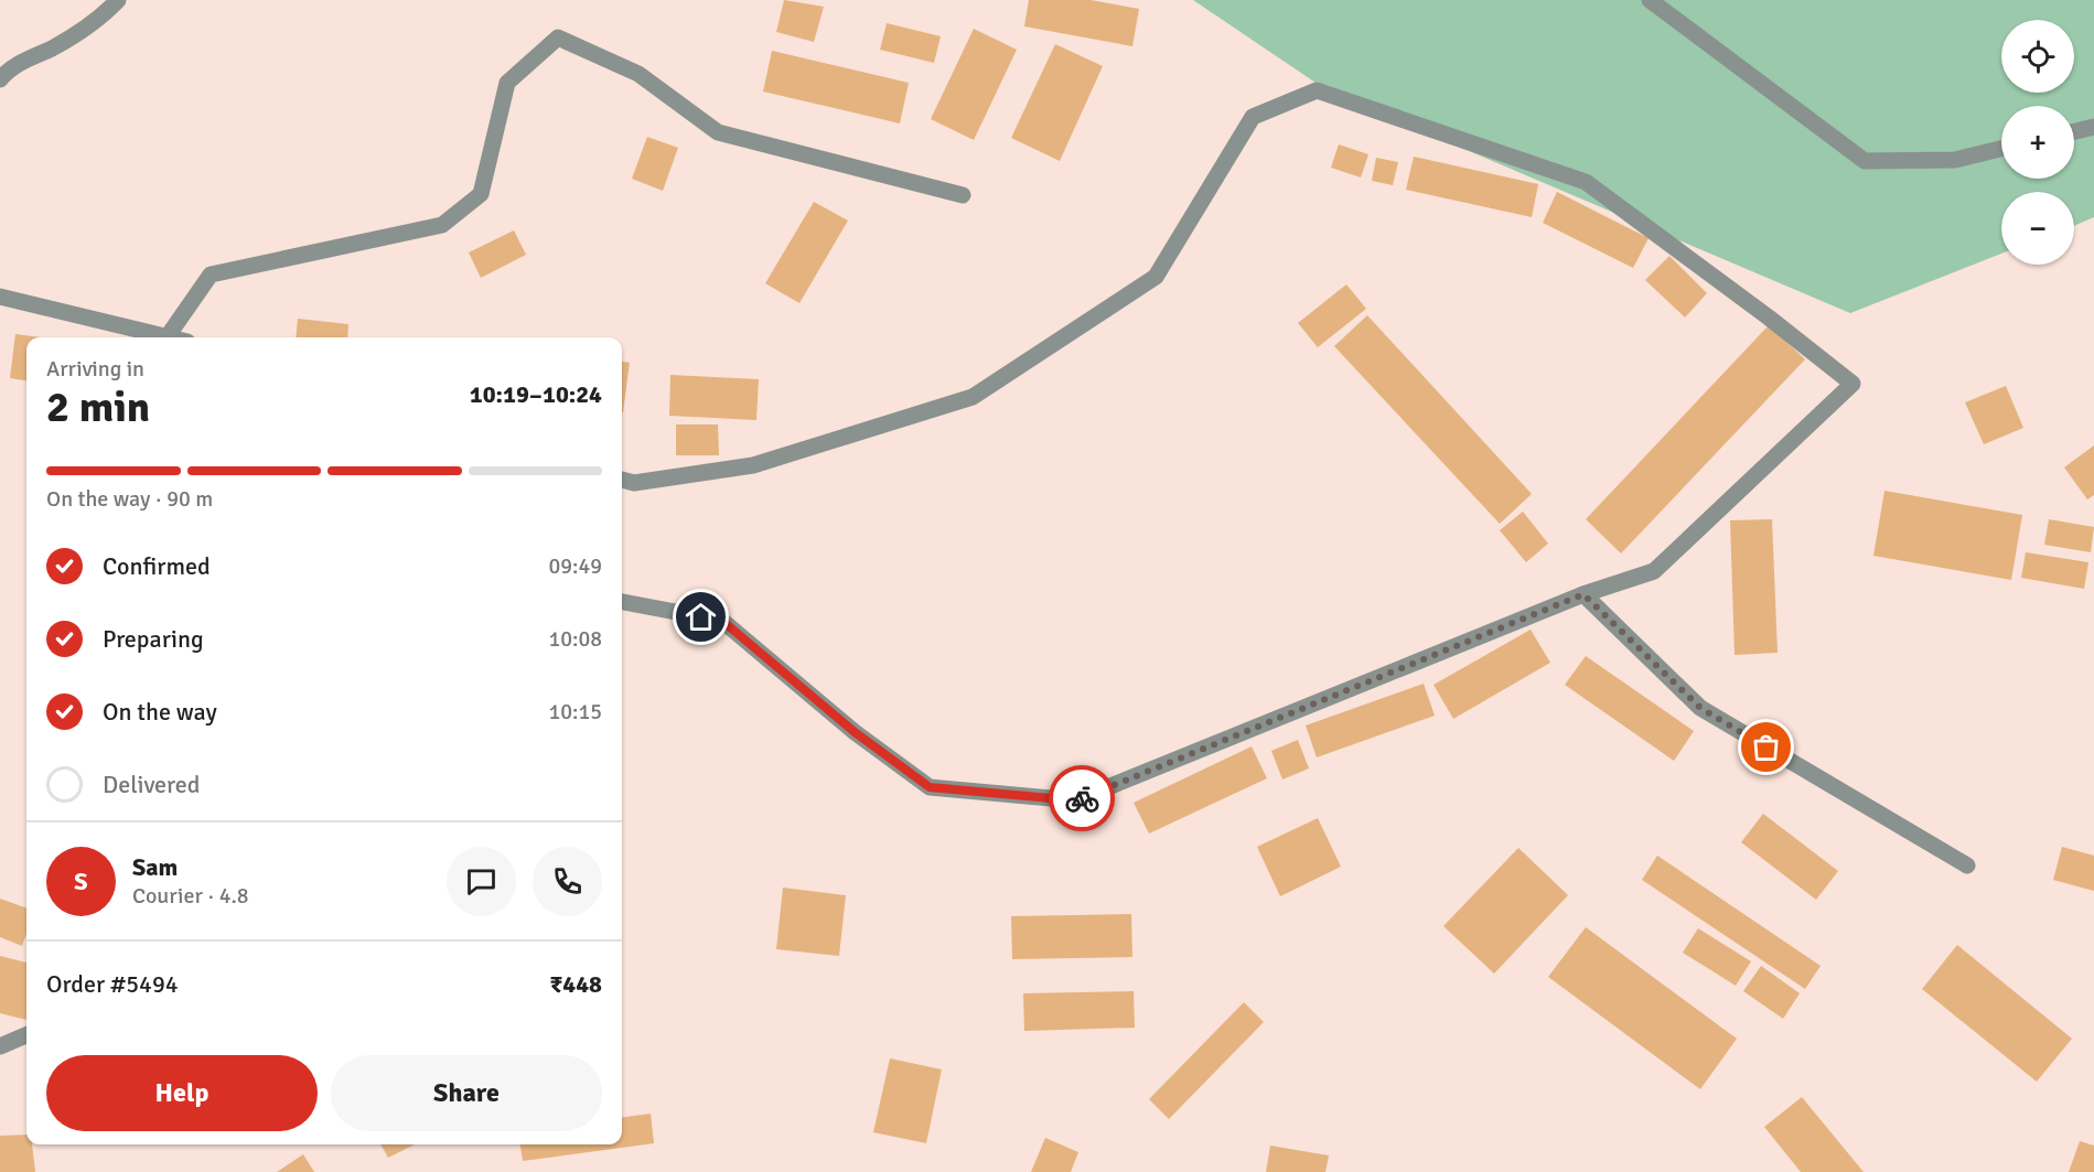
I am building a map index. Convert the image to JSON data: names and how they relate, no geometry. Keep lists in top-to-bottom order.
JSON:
{
  "page": {
    "map_buttons": ["+", "−"],
    "heading": ["2 min", "Arriving in", "10:19–10:24"],
    "panel": [
      "Sam",
      "Courier · 4.8",
      "Order #5494",
      "₹448"
    ],
    "bar": "On the way · 90 m",
    "list": [
      ["Confirmed", "09:49"],
      ["Preparing", "10:08"],
      ["On the way", "10:15"],
      "Delivered"
    ],
    "round": "S",
    "buttons": ["Help", "Share"]
  }
}
